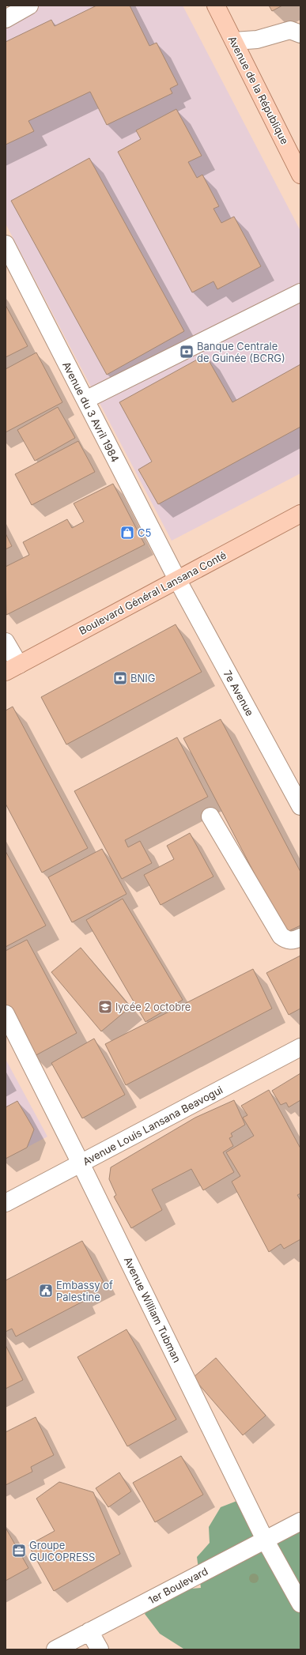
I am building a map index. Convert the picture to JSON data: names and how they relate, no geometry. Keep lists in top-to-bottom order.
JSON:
{
  "streets": {
    "main road": ["Avenue de la République", "Boulevard Général Lansana Conté"],
    "street": [
      "Avenue du 3 Avril 1984",
      "7e Avenue",
      "Avenue Louis Lansana Beavogui",
      "Avenue William Tubman",
      "1er Boulevard"
    ]
  },
  "crossings": [
    ["Avenue du 3 Avril 1984", "Boulevard Général Lansana Conté"],
    ["Avenue du 3 Avril 1984", "7e Avenue"],
    ["Boulevard Général Lansana Conté", "7e Avenue"],
    ["Avenue Louis Lansana Beavogui", "Avenue William Tubman"],
    ["Avenue William Tubman", "1er Boulevard"]
  ],
  "places": {
    "bank": ["Banque Centrale de Guinée (BCRG)", "BNIG"],
    "shop": ["C5"],
    "school or university": ["lycée 2 octobre"],
    "public building": ["Embassy of Palestine"],
    "office": ["Groupe GUICOPRESS"]
  }
}
